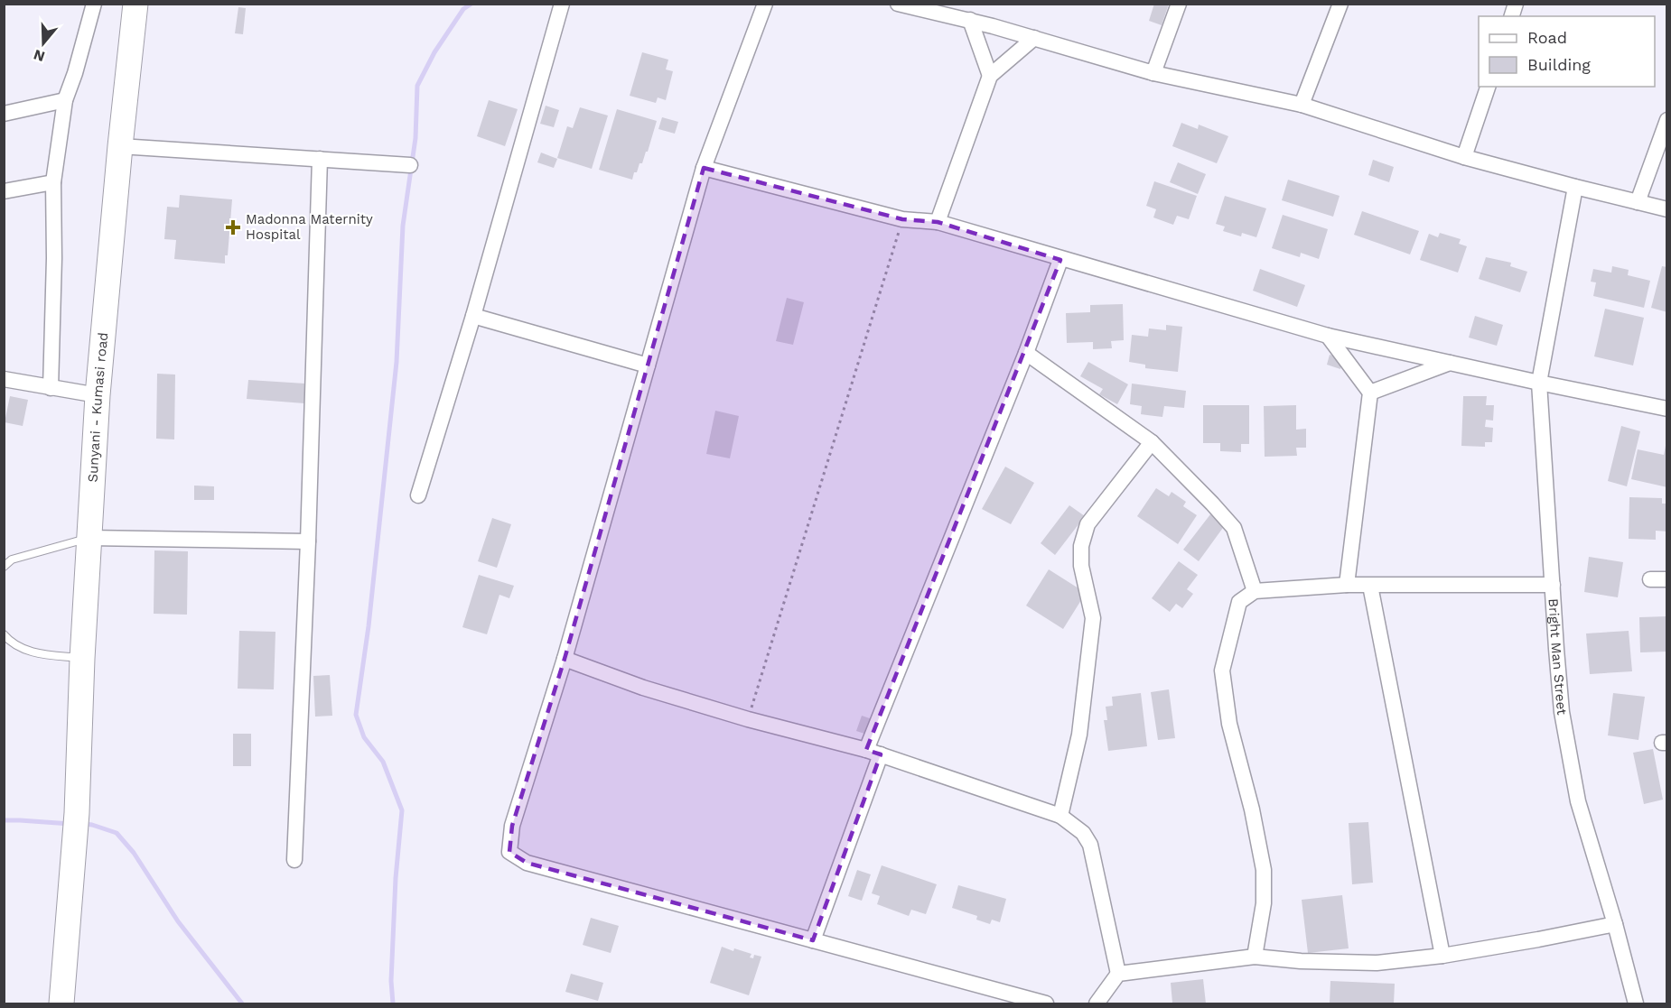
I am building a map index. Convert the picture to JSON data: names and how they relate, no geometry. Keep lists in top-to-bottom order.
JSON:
{
  "streets": {
    "main road": ["Sunyani - Kumasi road"],
    "street": ["Bright Man Street"]
  },
  "places": {
    "health": ["Madonna Maternity Hospital"]
  },
  "legend": ["Road", "Building"],
  "north": "bottom"
}
